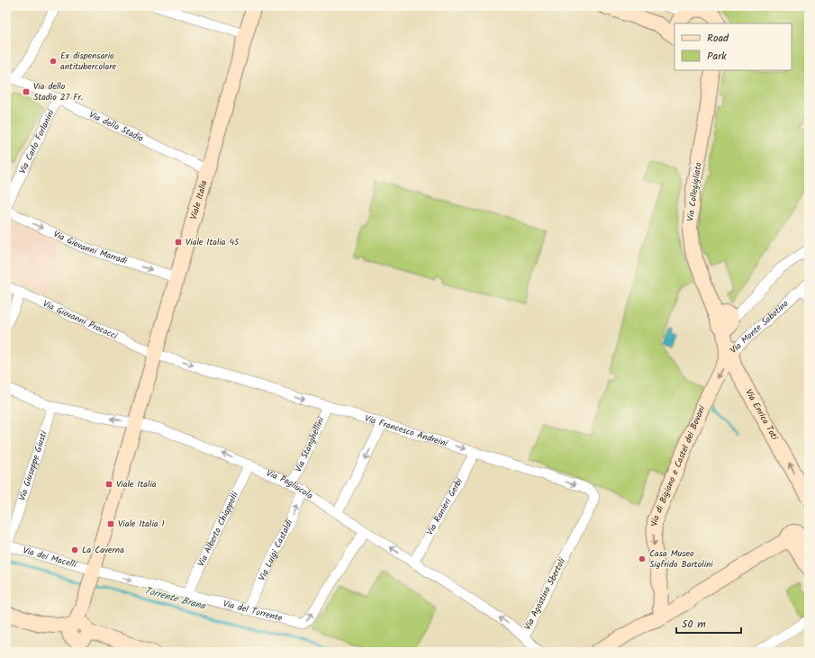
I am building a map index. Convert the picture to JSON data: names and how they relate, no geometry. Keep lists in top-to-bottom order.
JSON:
{
  "streets": {
    "main road": [
      "Via Collegigliato",
      "Viale Italia",
      "Via Enrico Toti",
      "Via di Bigiano e Castel dei Bovani"
    ],
    "street": [
      "Via dello Stadio",
      "Via Carlo Forlanini",
      "Via Giovanni Marradi",
      "Via Giovanni Procacci",
      "Via Monte Sabotino",
      "Via Francesco Andreini",
      "Via Stanghellini",
      "Via Giuseppe Giusti",
      "Via Pagliucola",
      "Via Ranieri Gerbi",
      "Via Alberto Chiappelli",
      "Via Luigi Castaldi",
      "Via dei Macelli",
      "Via Agostino Sbertoli",
      "Via del Torrente"
    ]
  },
  "crossings": [
    ["Via dello Stadio", "Via Carlo Forlanini"],
    ["Via dello Stadio", "Viale Italia"],
    ["Via Collegigliato", "Via di Bigiano e Castel dei Bovani"],
    ["Viale Italia", "Via Giovanni Marradi"],
    ["Viale Italia", "Via Giovanni Procacci"],
    ["Viale Italia", "Via Francesco Andreini"],
    ["Viale Italia", "Via Pagliucola"],
    ["Viale Italia", "Via dei Macelli"],
    ["Viale Italia", "Via del Torrente"],
    ["Via Giovanni Procacci", "Via Francesco Andreini"],
    ["Via Monte Sabotino", "Via Enrico Toti"],
    ["Via Monte Sabotino", "Via di Bigiano e Castel dei Bovani"],
    ["Via Enrico Toti", "Via di Bigiano e Castel dei Bovani"],
    ["Via Francesco Andreini", "Via Stanghellini"],
    ["Via Francesco Andreini", "Via Ranieri Gerbi"],
    ["Via Francesco Andreini", "Via Agostino Sbertoli"],
    ["Via Stanghellini", "Via Pagliucola"],
    ["Via Giuseppe Giusti", "Via Pagliucola"],
    ["Via Giuseppe Giusti", "Via dei Macelli"],
    ["Via Pagliucola", "Via Ranieri Gerbi"],
    ["Via Pagliucola", "Via Alberto Chiappelli"],
    ["Via Pagliucola", "Via Luigi Castaldi"],
    ["Via Pagliucola", "Via Agostino Sbertoli"],
    ["Via Pagliucola", "Via del Torrente"],
    ["Via Alberto Chiappelli", "Via del Torrente"],
    ["Via Luigi Castaldi", "Via del Torrente"],
    ["Via dei Macelli", "Via del Torrente"]
  ],
  "one_way": [
    "Via Giovanni Marradi",
    "Via Enrico Toti",
    "Via Francesco Andreini",
    "Via di Bigiano e Castel dei Bovani",
    "Via Pagliucola",
    "Via Luigi Castaldi",
    "Via del Torrente"
  ],
  "water": ["Torrente Brana"],
  "places": {
    "other": ["Ex dispensario antitubercolare", "La Caverna", "Casa Museo Sigfrido Bartolini"],
    "transit": [
      "Via dello Stadio 27 Fr.",
      "Viale Italia 45",
      "Viale Italia",
      "Viale Italia 1"
    ]
  },
  "legend": ["Road", "Park"],
  "scale_bar": "50 m"
}
